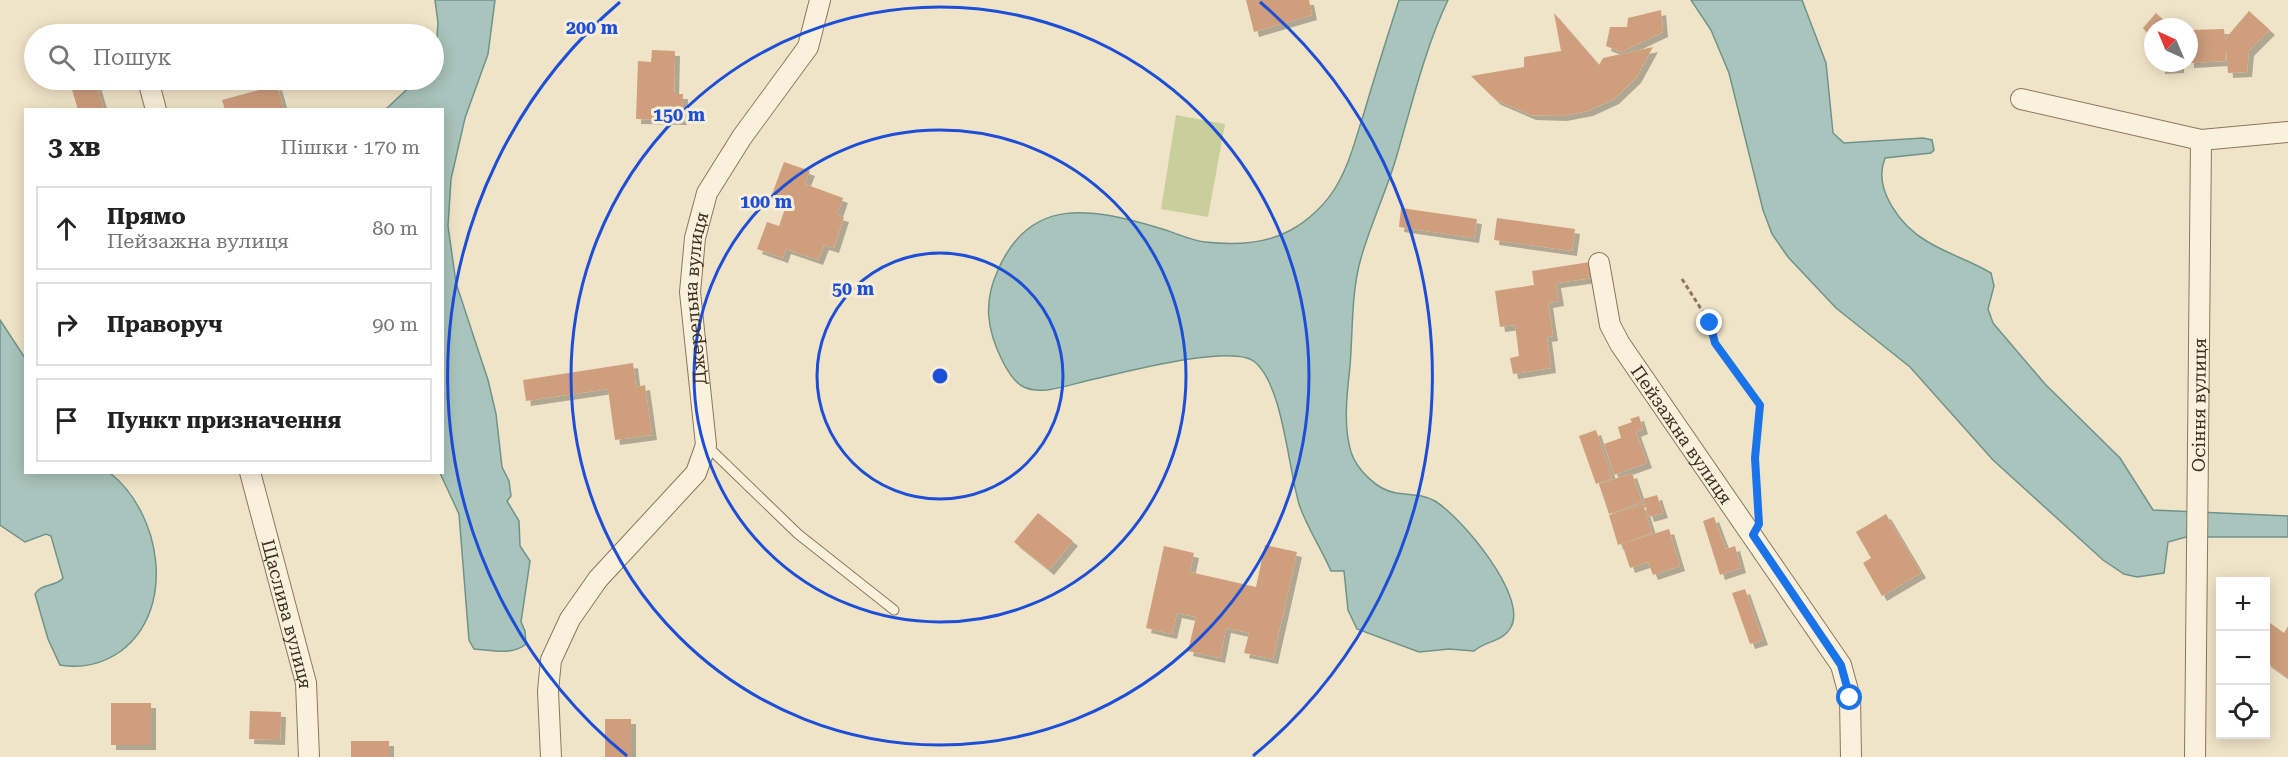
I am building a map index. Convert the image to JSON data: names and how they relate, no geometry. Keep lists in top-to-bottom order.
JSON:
{
  "streets": {
    "street": [
      "Джерельна вулиця",
      "Осіння вулиця",
      "Пейзажна вулиця",
      "Щаслива вулиця"
    ]
  },
  "north": "top left",
  "page": {
    "search": "Пошук",
    "heading": ["3 хв", "Пішки · 170 m"],
    "list": [
      ["Прямо", "Пейзажна вулиця", "80 m"],
      ["Праворуч", "90 m"],
      "Пункт призначення"
    ],
    "map_buttons": ["+", "−"]
  },
  "rings": [
    "200 m",
    "150 m",
    "100 m",
    "50 m"
  ]
}
